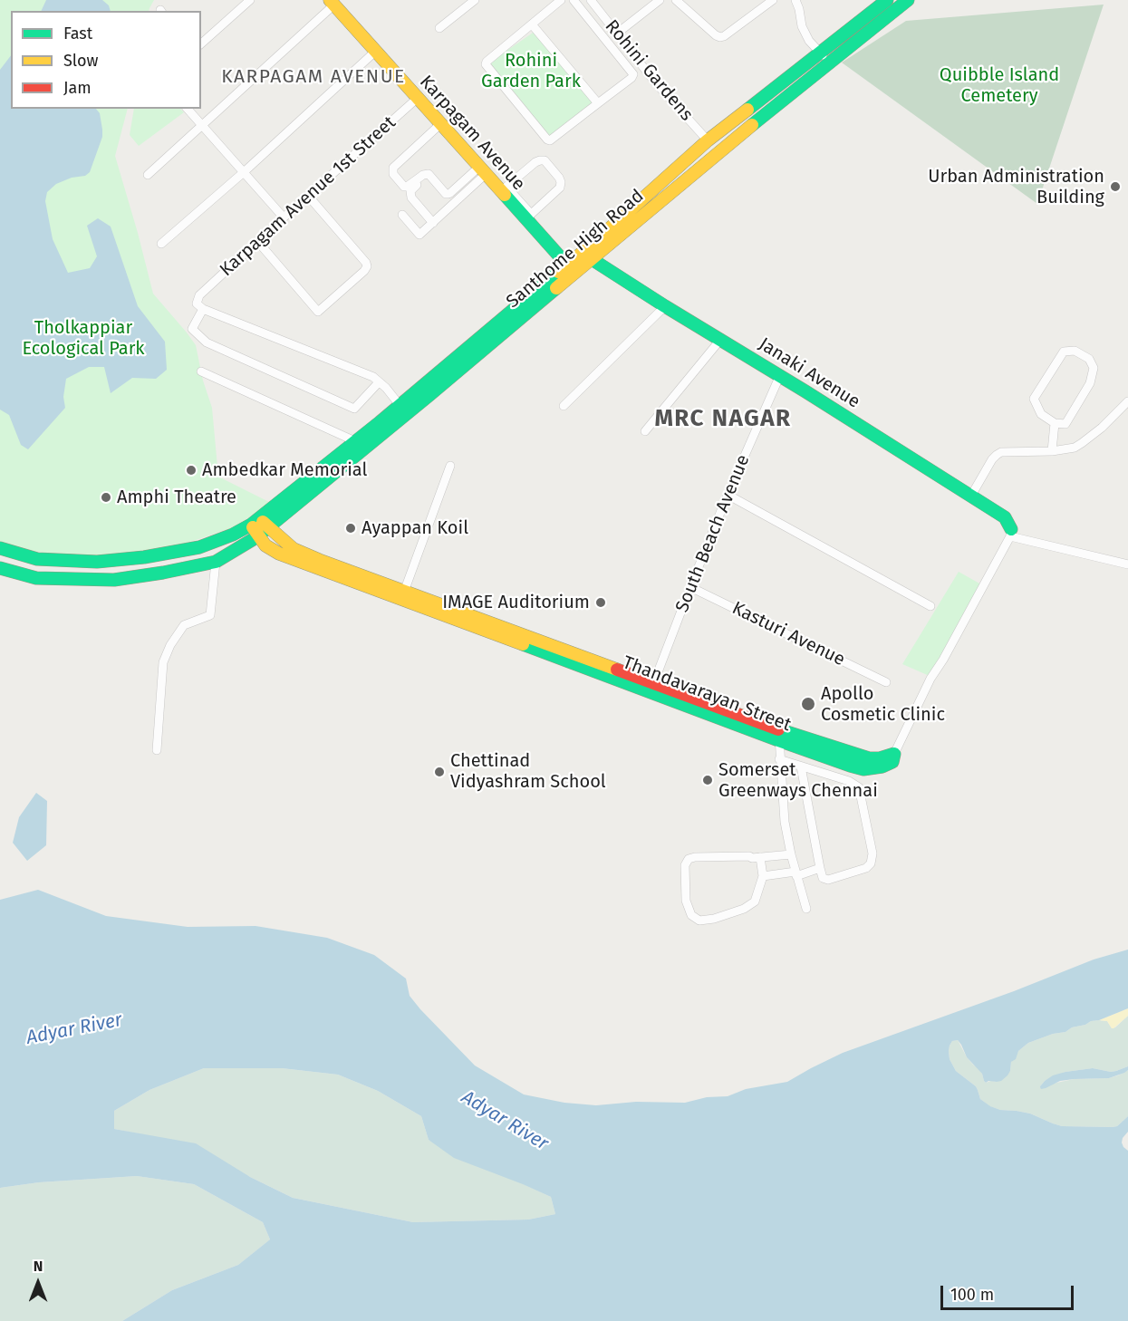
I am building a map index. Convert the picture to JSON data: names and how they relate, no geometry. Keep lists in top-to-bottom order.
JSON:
{
  "streets": {
    "main road": [
      "Karpagam Avenue",
      "Santhome High Road",
      "Janaki Avenue",
      "Thandavarayan Street"
    ],
    "street": [
      "Rohini Gardens",
      "Karpagam Avenue 1st Street",
      "South Beach Avenue",
      "Kasturi Avenue"
    ]
  },
  "crossings": [
    ["Rohini Gardens", "Santhome High Road"],
    ["Karpagam Avenue", "Karpagam Avenue 1st Street"],
    ["Karpagam Avenue", "Santhome High Road"],
    ["Santhome High Road", "Janaki Avenue"],
    ["Santhome High Road", "Thandavarayan Street"],
    ["Janaki Avenue", "South Beach Avenue"],
    ["South Beach Avenue", "Kasturi Avenue"],
    ["South Beach Avenue", "Thandavarayan Street"]
  ],
  "districts": ["KARPAGAM AVENUE", "MRC NAGAR"],
  "water": ["Adyar River"],
  "parks": ["Rohini Garden Park", "Quibble Island Cemetery", "Tholkappiar Ecological Park"],
  "places": [
    "Urban Administration Building",
    "Ambedkar Memorial",
    "Amphi Theatre",
    "Ayappan Koil",
    "IMAGE Auditorium",
    "Apollo Cosmetic Clinic",
    "Chettinad Vidyashram School",
    "Somerset Greenways Chennai"
  ],
  "legend": ["Fast", "Slow", "Jam"],
  "scale_bar": "100 m",
  "north": "top"
}
